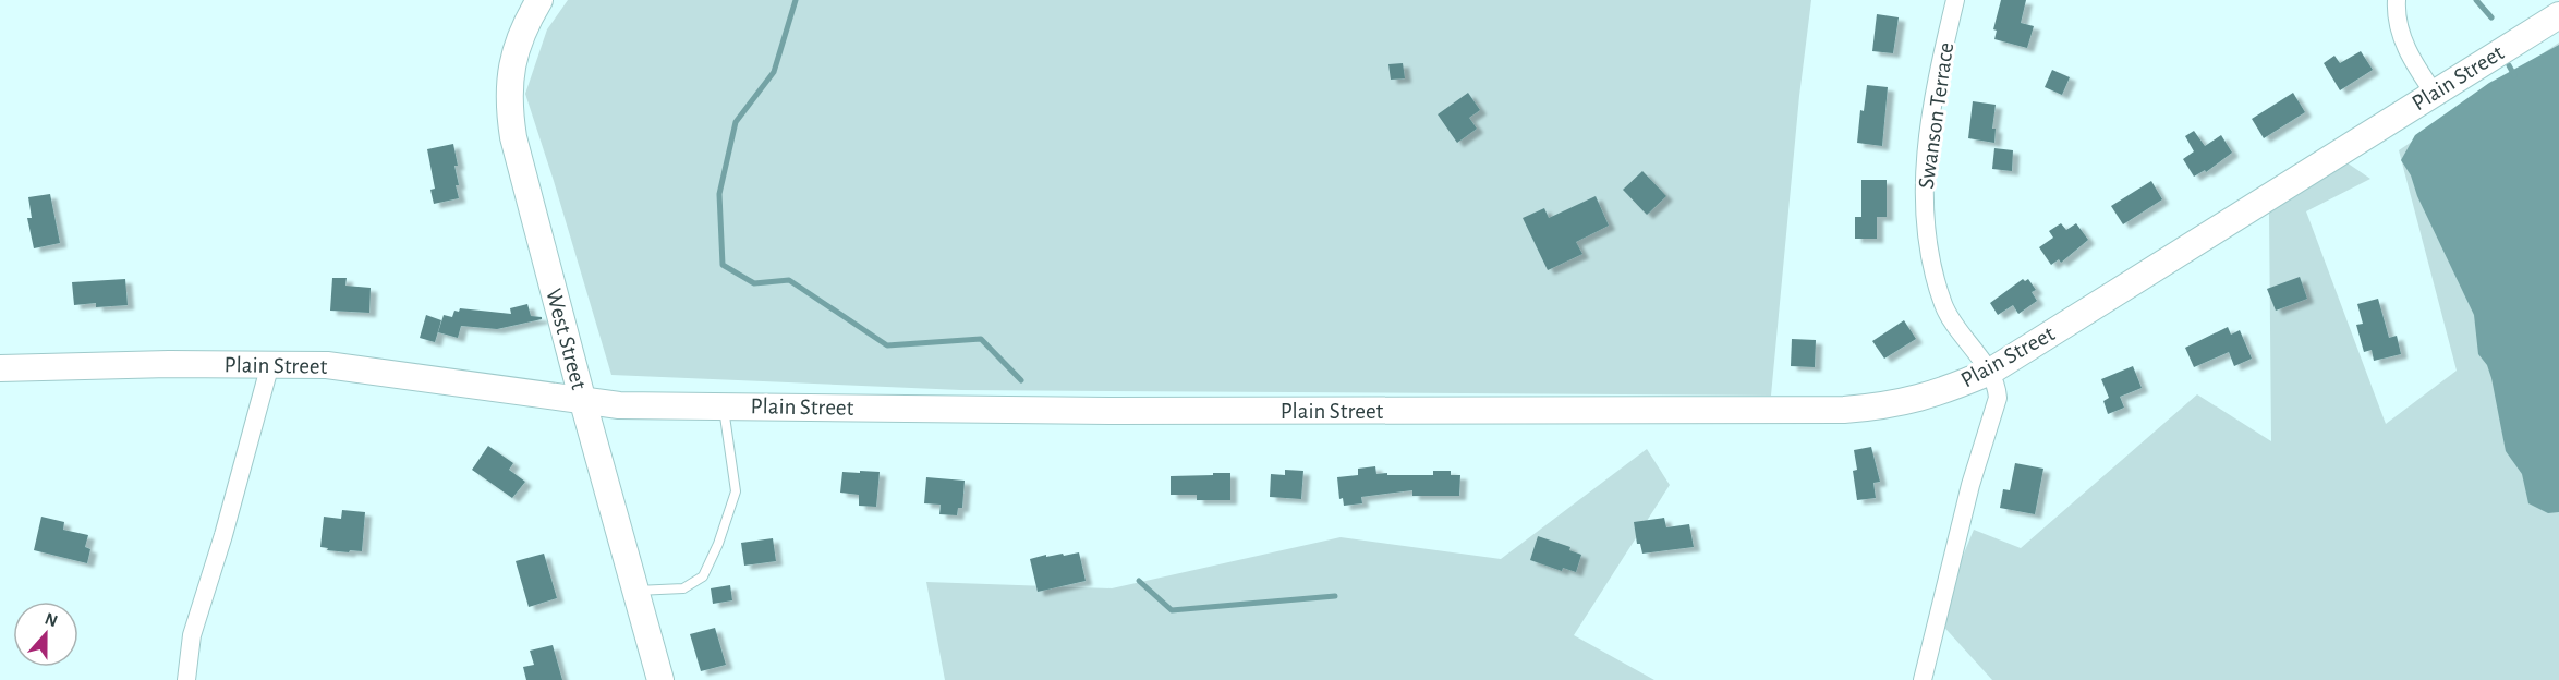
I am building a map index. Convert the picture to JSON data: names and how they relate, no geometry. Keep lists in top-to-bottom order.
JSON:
{
  "streets": {
    "street": ["Plain Street", "Swanson Terrace", "West Street"]
  },
  "crossings": [
    ["Plain Street", "Swanson Terrace"],
    ["Plain Street", "West Street"]
  ],
  "north": "top"
}
